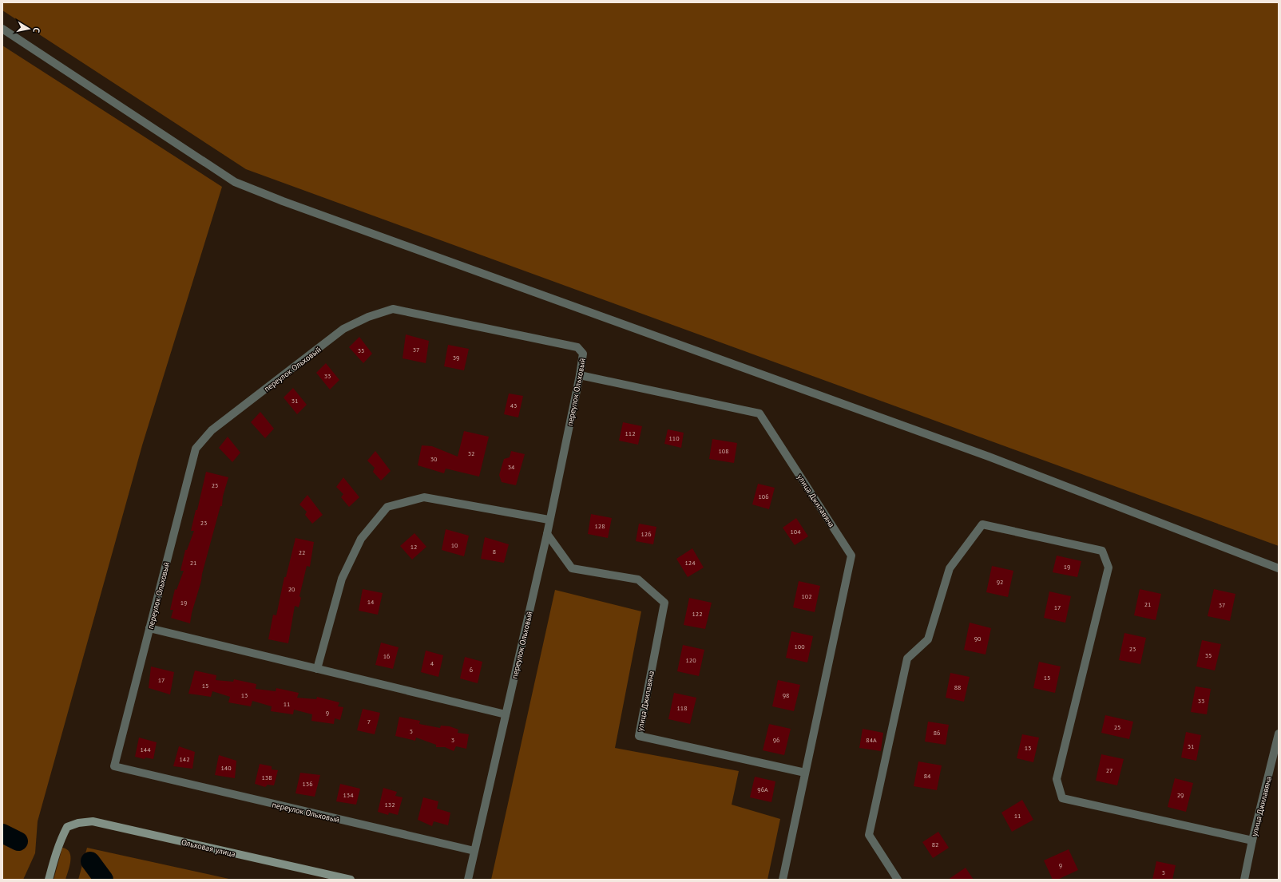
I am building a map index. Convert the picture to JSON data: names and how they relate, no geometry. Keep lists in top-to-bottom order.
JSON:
{
  "streets": {
    "main road": ["Ольховая улица"],
    "street": ["переулок Ольховый", "улица Джилавяна"]
  },
  "crossings": [
    ["переулок Ольховый", "улица Джилавяна"]
  ],
  "house_numbers": [
    "37",
    "35",
    "39",
    "33",
    "31",
    "43",
    "112",
    "110",
    "108",
    "32",
    "30",
    "34",
    "25",
    "106",
    "23",
    "128",
    "104",
    "126",
    "10",
    "12",
    "8",
    "22",
    "21",
    "124",
    "19",
    "92",
    "20",
    "102",
    "14",
    "19",
    "21",
    "37",
    "17",
    "122",
    "90",
    "100",
    "23",
    "35",
    "16",
    "120",
    "4",
    "6",
    "15",
    "17",
    "15",
    "88",
    "13",
    "98",
    "33",
    "11",
    "118",
    "9",
    "7",
    "25",
    "5",
    "86",
    "3",
    "96",
    "84А",
    "31",
    "13",
    "144",
    "142",
    "140",
    "27",
    "84",
    "138",
    "136",
    "96А",
    "134",
    "29",
    "132",
    "11",
    "82",
    "9",
    "5"
  ],
  "north": "right"
}
